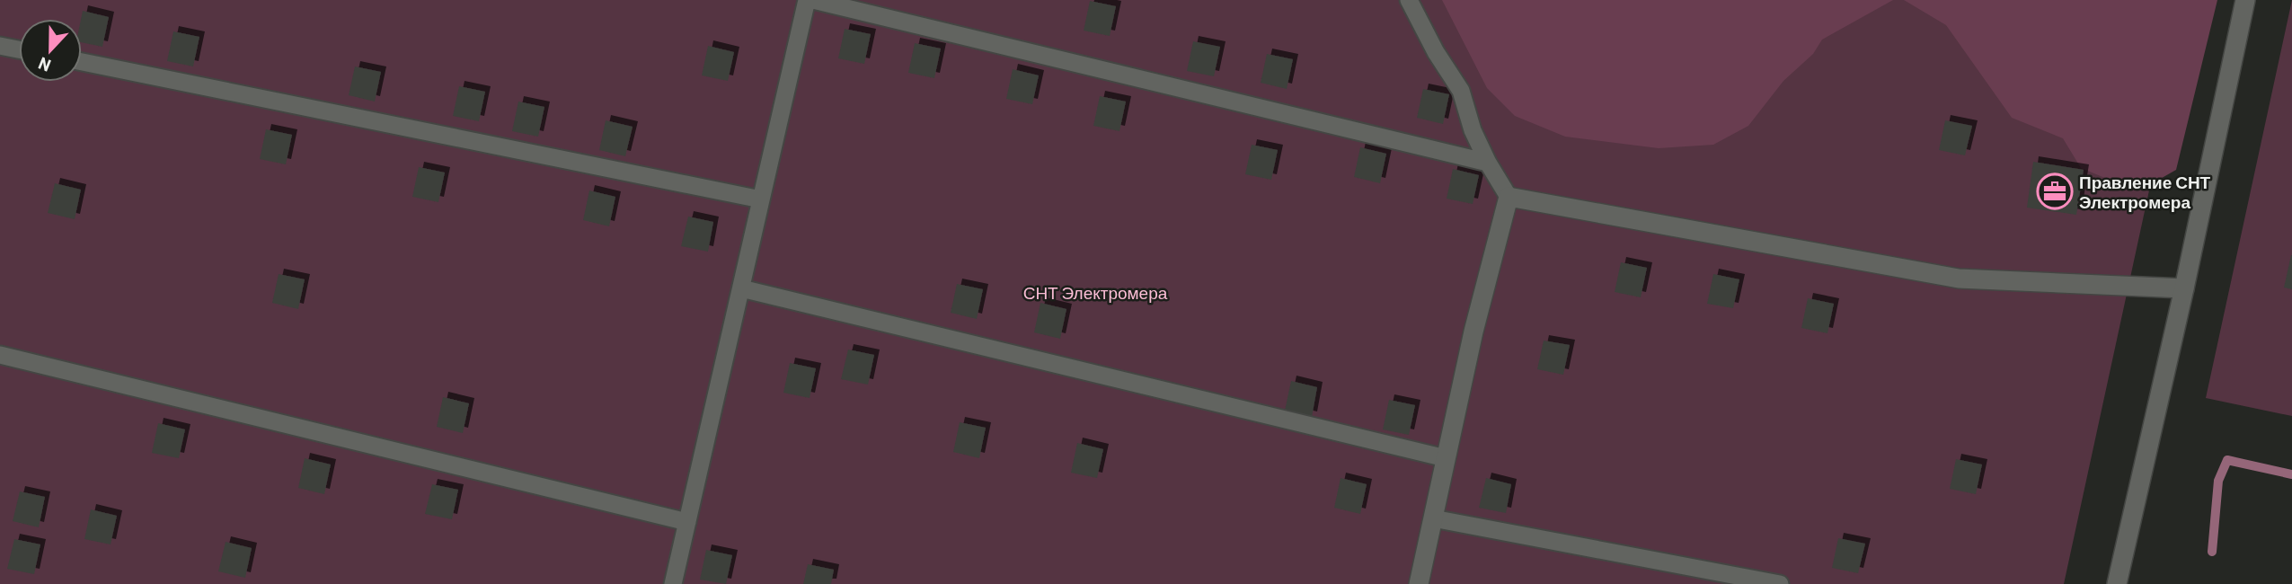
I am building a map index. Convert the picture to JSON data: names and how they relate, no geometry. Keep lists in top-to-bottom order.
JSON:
{
  "parks": ["СНТ Электромера"],
  "places": {
    "office": ["Правление СНТ Электромера"]
  },
  "north": "bottom"
}
